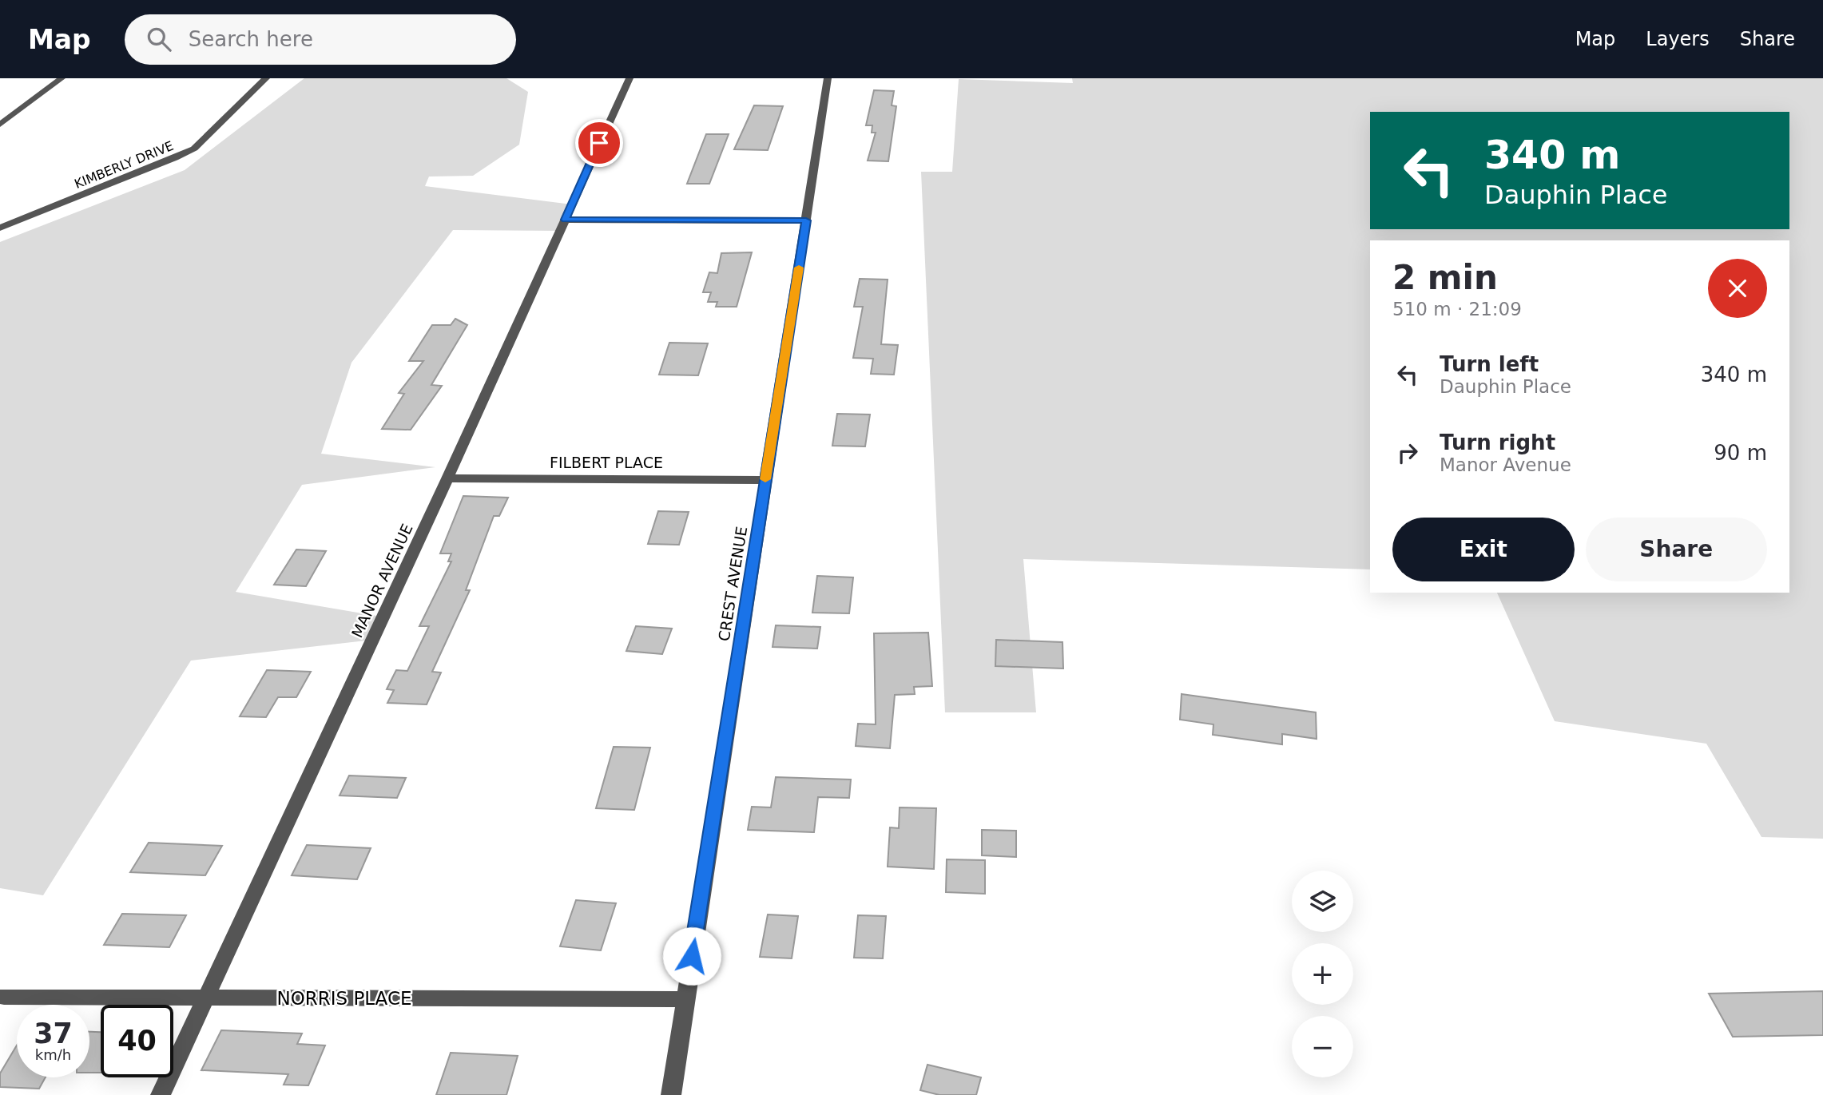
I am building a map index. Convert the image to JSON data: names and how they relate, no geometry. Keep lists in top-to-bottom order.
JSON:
{
  "streets": {
    "street": [
      "KIMBERLY DRIVE",
      "FILBERT PLACE",
      "MANOR AVENUE",
      "CREST AVENUE",
      "NORRIS PLACE"
    ]
  },
  "crossings": [
    ["FILBERT PLACE", "MANOR AVENUE"],
    ["FILBERT PLACE", "CREST AVENUE"],
    ["MANOR AVENUE", "NORRIS PLACE"],
    ["CREST AVENUE", "NORRIS PLACE"]
  ],
  "page": {
    "header": "Map",
    "search": "Search here",
    "nav": ["Map", "Layers", "Share"],
    "turn": ["340 m", "Dauphin Place"],
    "heading": ["2 min", "510 m · 21:09"],
    "list": [
      {
        "name": "Turn left",
        "note": "Dauphin Place",
        "value": "340 m"
      },
      {
        "name": "Turn right",
        "note": "Manor Avenue",
        "value": "90 m"
      }
    ],
    "buttons": ["Exit", "Share"],
    "map_buttons": ["+", "−"],
    "speed": "37 km/h",
    "limit": "40"
  }
}
